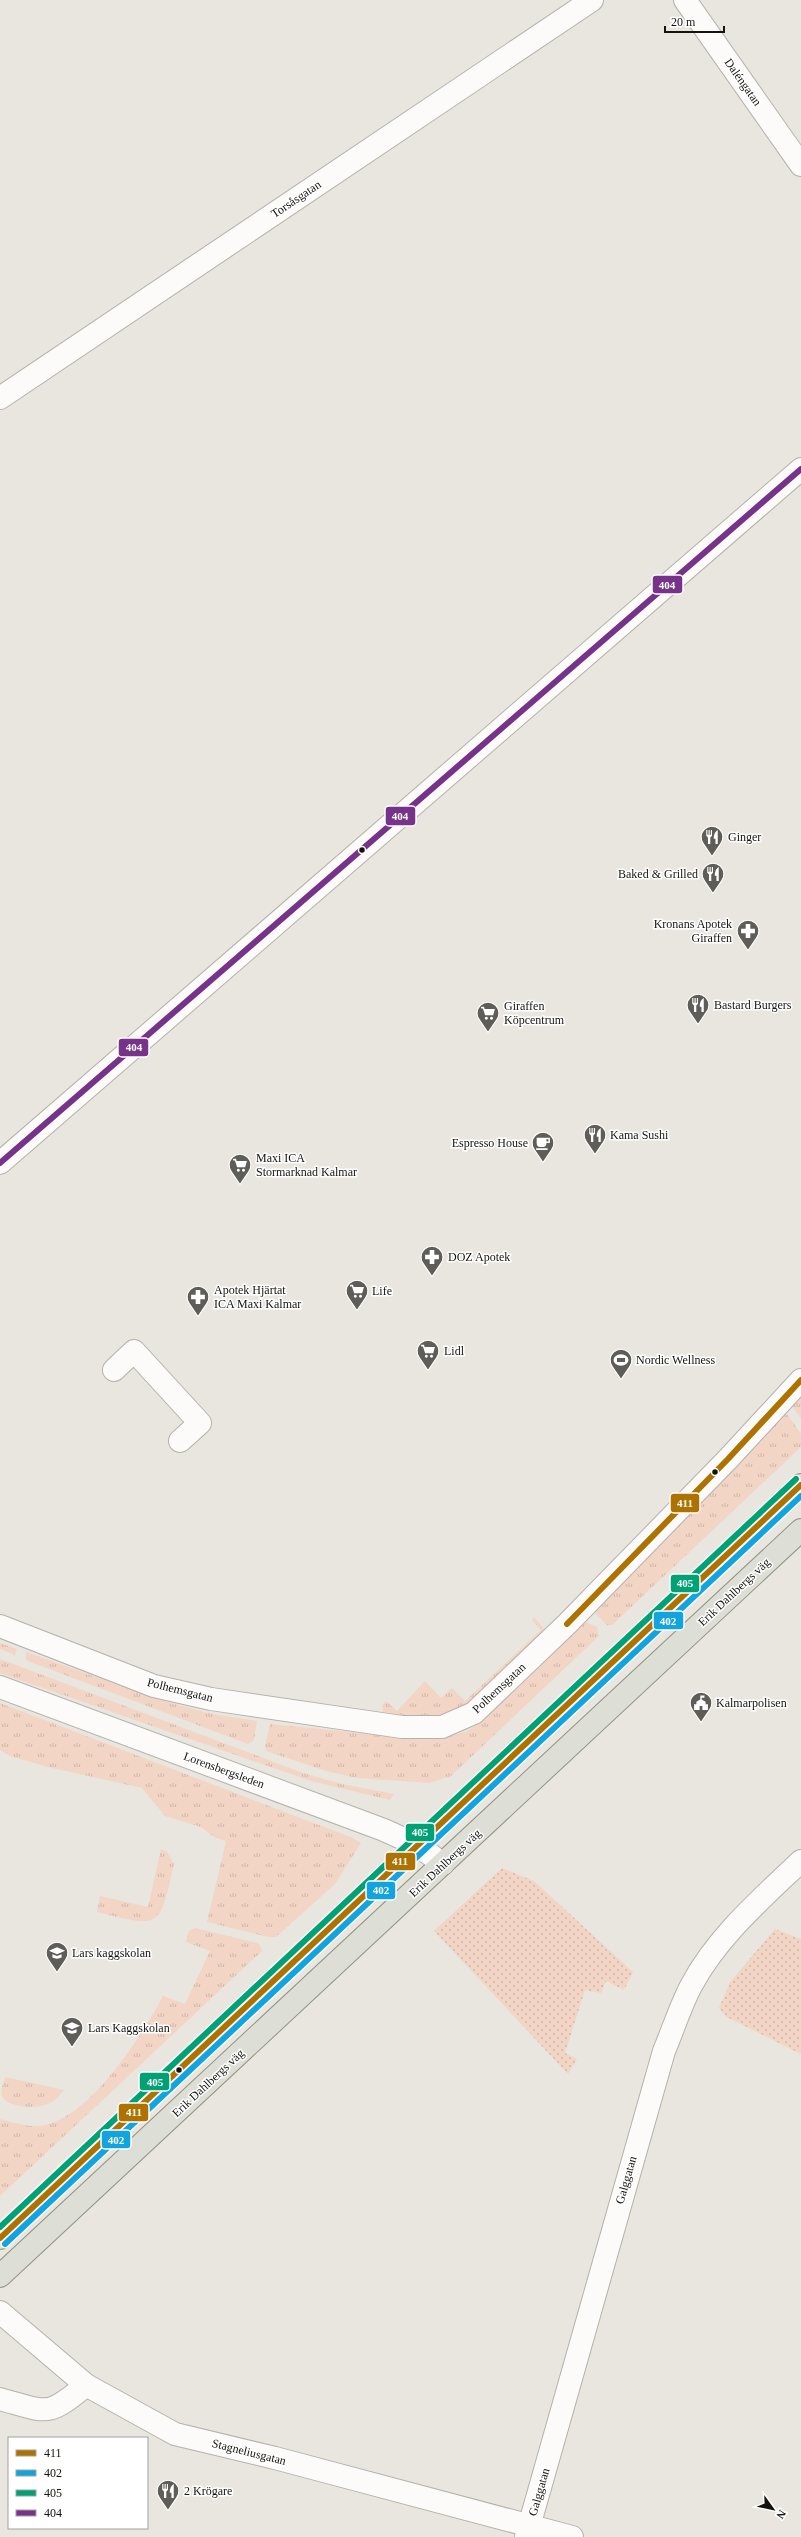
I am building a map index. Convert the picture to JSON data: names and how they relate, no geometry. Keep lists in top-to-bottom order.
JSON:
{
  "streets": {
    "main road": ["Erik Dahlbergs väg"],
    "street": [
      "Daléngatan",
      "Torsåsgatan",
      "Polhemsgatan",
      "Lorensbergsleden",
      "Galggatan",
      "Stagneliusgatan"
    ]
  },
  "crossings": [
    ["Erik Dahlbergs väg", "Lorensbergsleden"],
    ["Galggatan", "Stagneliusgatan"]
  ],
  "places": {
    "restaurant": [
      "Ginger",
      "Baked & Grilled",
      "Bastard Burgers",
      "Kama Sushi",
      "2 Krögare"
    ],
    "pharmacy": ["Kronans Apotek Giraffen", "DOZ Apotek", "Apotek Hjärtat ICA Maxi Kalmar"],
    "supermarket": [
      "Giraffen Köpcentrum",
      "Maxi ICA Stormarknad Kalmar",
      "Life",
      "Lidl"
    ],
    "cafe": ["Espresso House"],
    "sports": ["Nordic Wellness"],
    "public building": ["Kalmarpolisen"],
    "school or university": ["Lars kaggskolan", "Lars Kaggskolan"]
  },
  "lines": [
    "transit line 404",
    "transit line 411",
    "transit line 405",
    "transit line 402"
  ],
  "legend": [
    "411",
    "402",
    "405",
    "404"
  ],
  "scale_bar": "20 m",
  "north": "bottom right"
}
